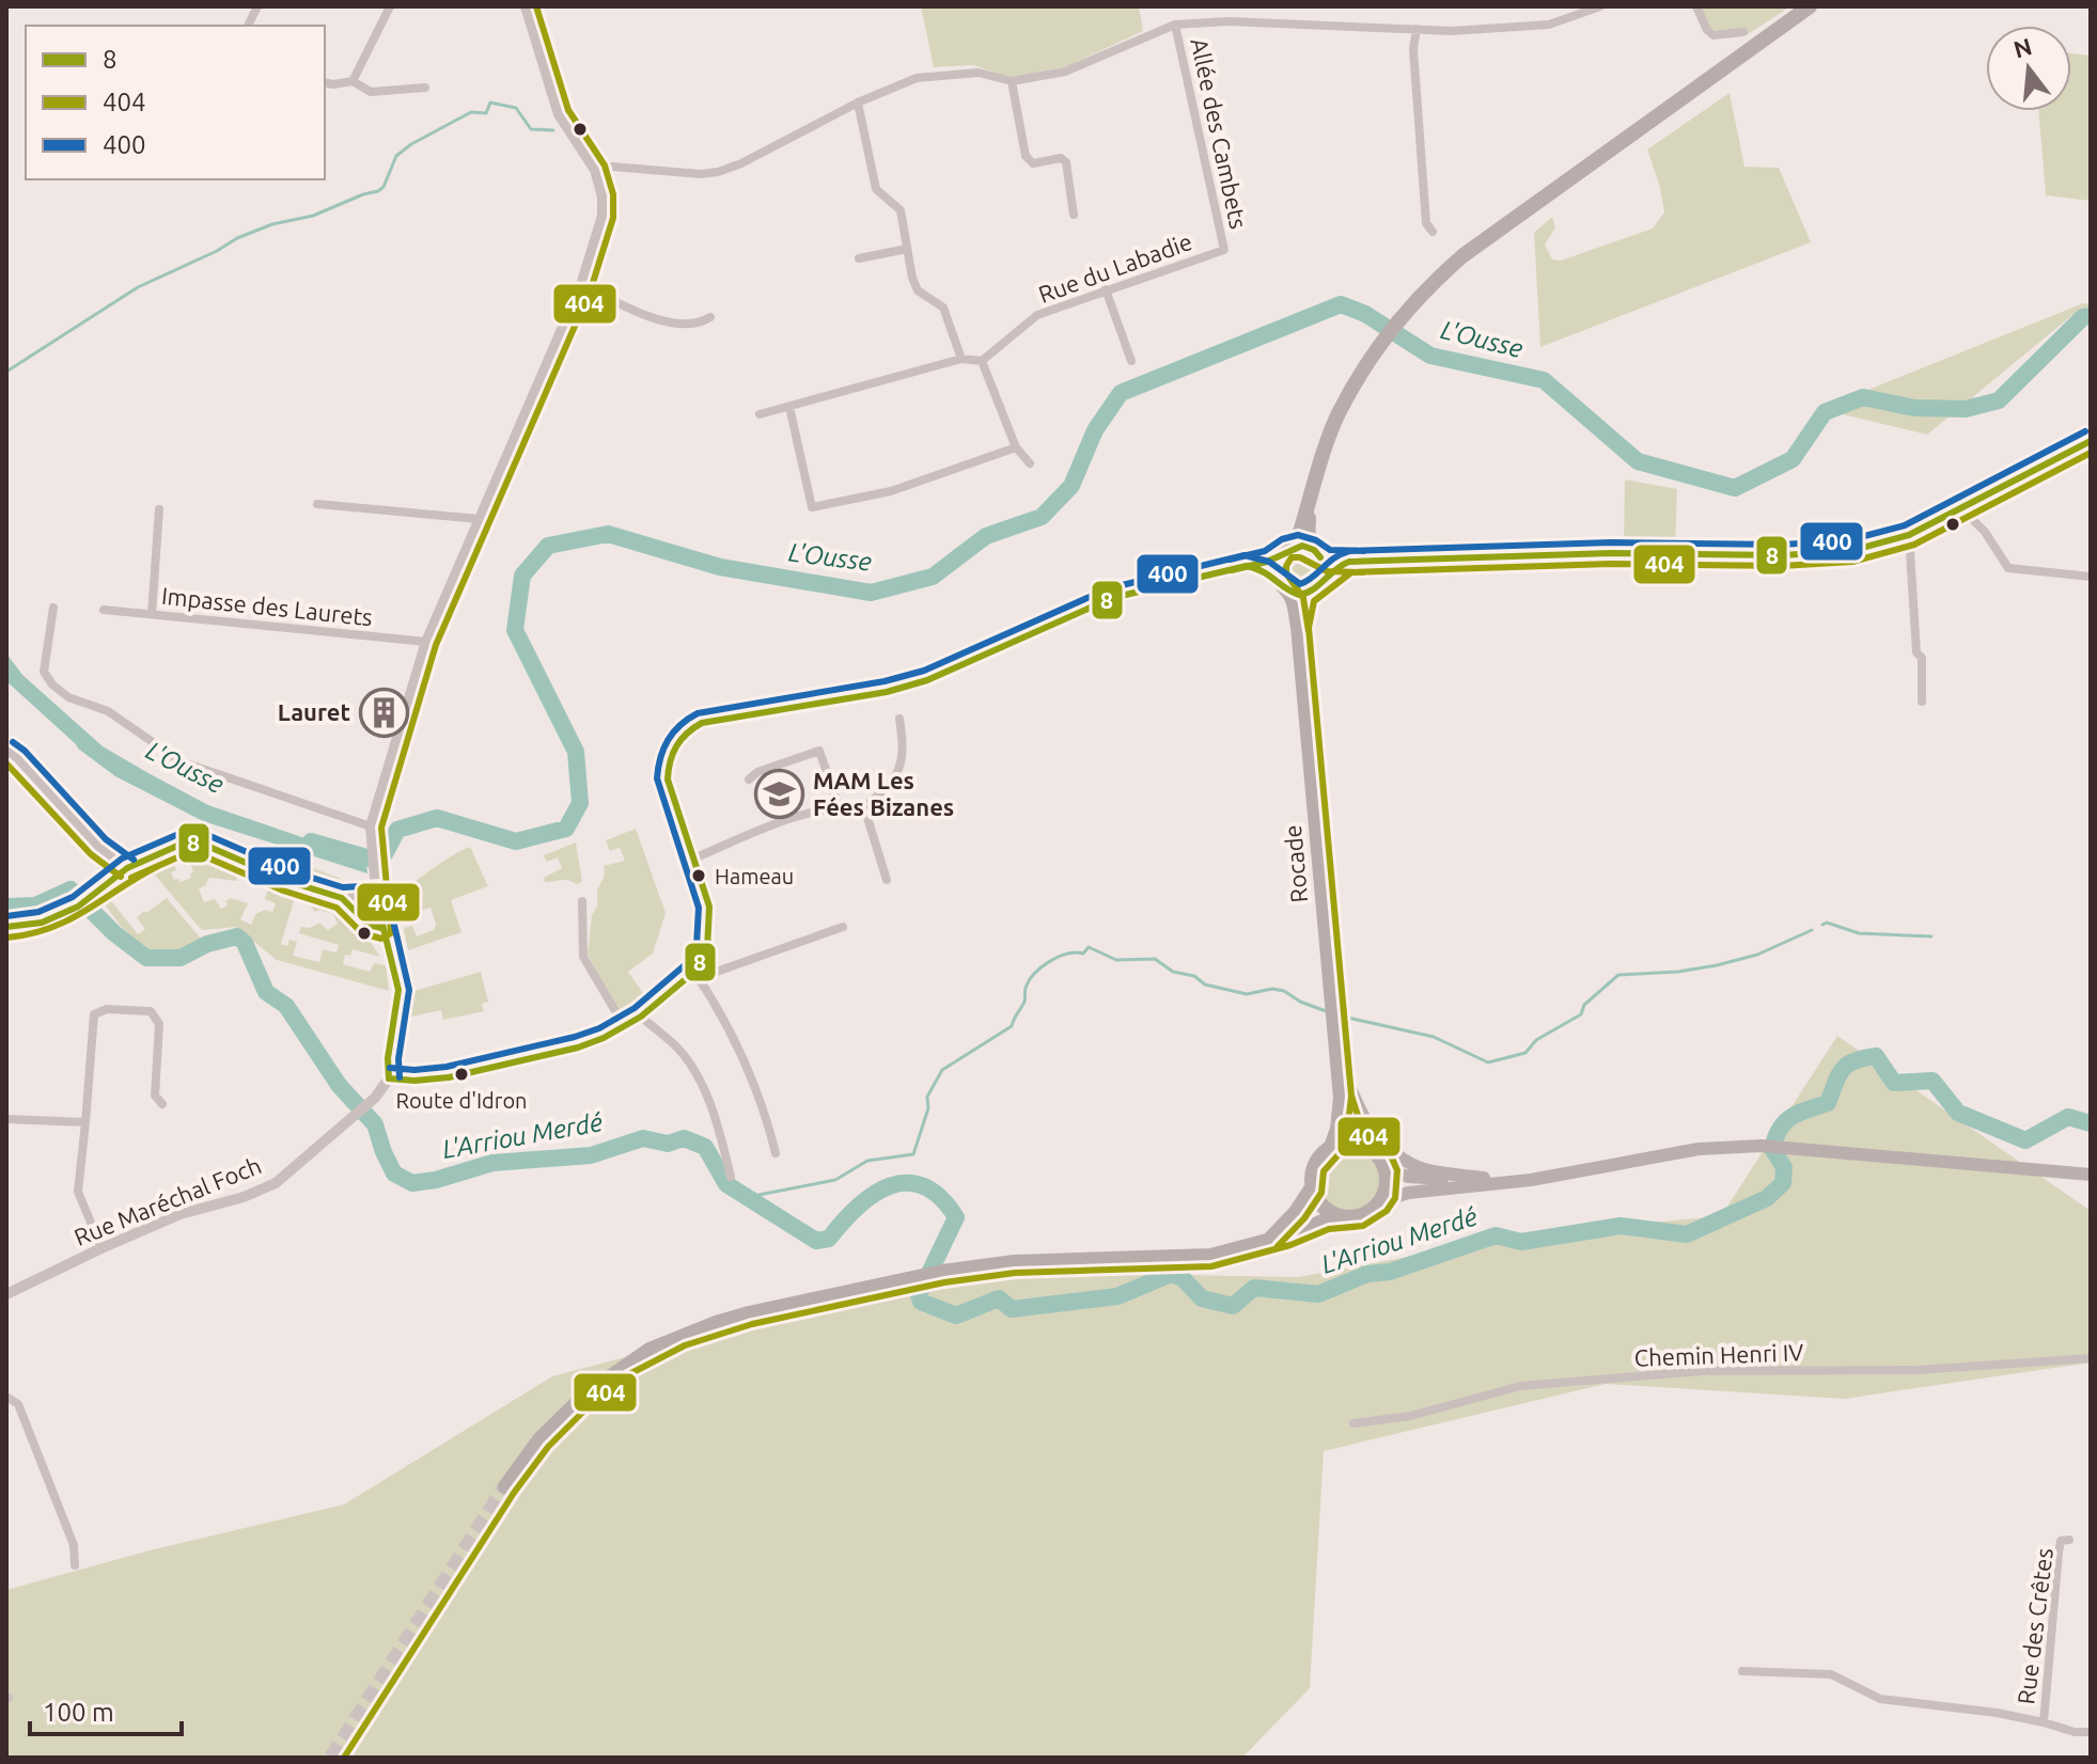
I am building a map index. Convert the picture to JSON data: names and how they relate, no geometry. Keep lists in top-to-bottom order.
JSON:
{
  "streets": {
    "main road": ["Rocade"],
    "street": [
      "Allée des Cambets",
      "Rue du Labadie",
      "Impasse des Laurets",
      "Rue Maréchal Foch",
      "Chemin Henri IV",
      "Rue des Crêtes"
    ]
  },
  "crossings": [
    ["Allée des Cambets", "Rue du Labadie"]
  ],
  "water": ["L'Ousse", "L'Arriou Merdé"],
  "places": {
    "building": ["Lauret"],
    "school or university": ["MAM Les Fées Bizanes"],
    "other": ["Hameau", "Route d'Idron"]
  },
  "lines": ["transit line 404", "transit line 400", "transit line 8"],
  "legend": ["8", "404", "400"],
  "scale_bar": "100 m",
  "north": "top"
}
